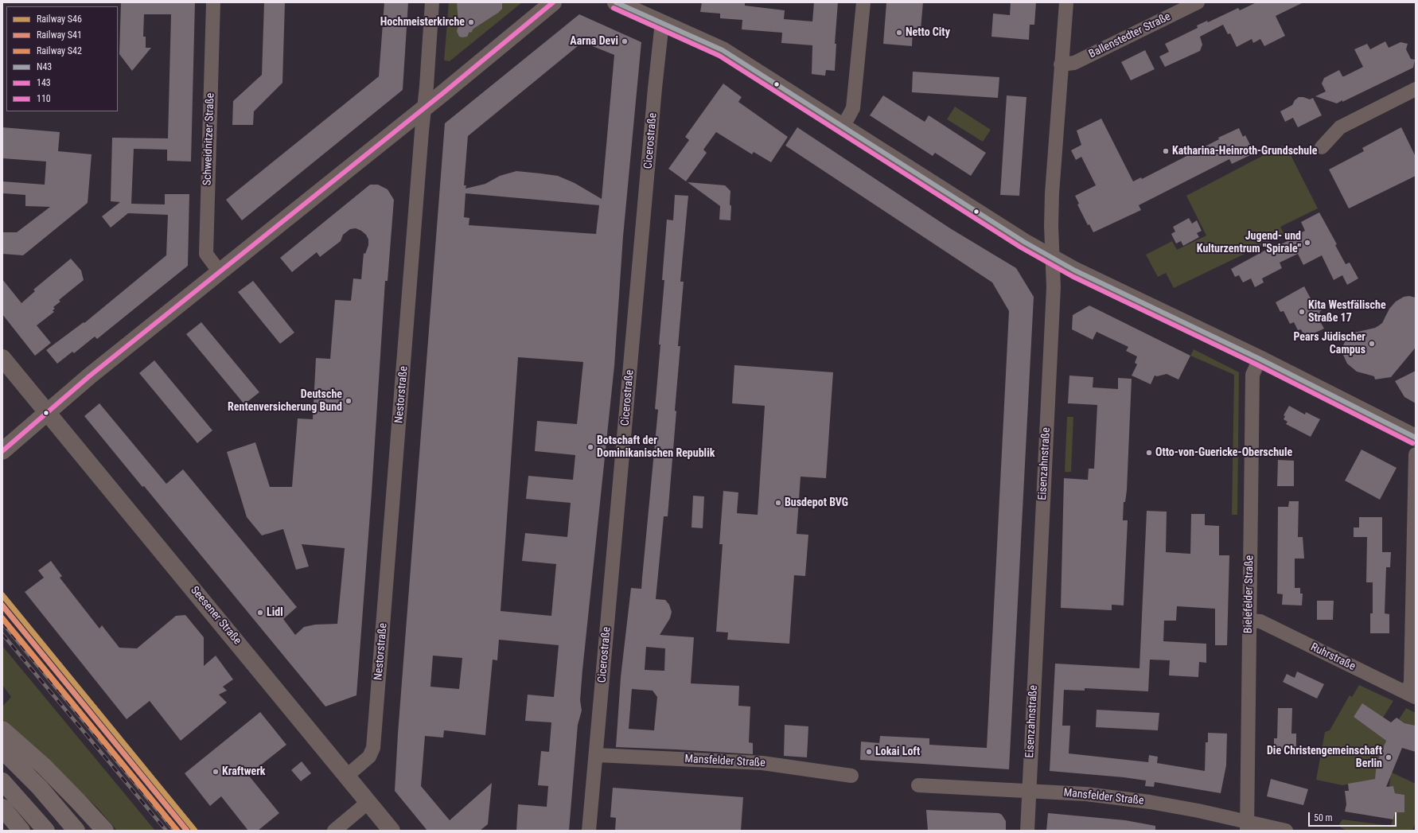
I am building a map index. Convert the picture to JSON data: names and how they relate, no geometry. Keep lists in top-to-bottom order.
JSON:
{
  "streets": {
    "street": [
      "Ballenstedter Straße",
      "Schweidnitzer Straße",
      "Cicerostraße",
      "Nestorstraße",
      "Eisenzahnstraße",
      "Bielefelder Straße",
      "Seesener Straße",
      "Ruhrstraße",
      "Mansfelder Straße"
    ]
  },
  "crossings": [
    ["Ballenstedter Straße", "Eisenzahnstraße"],
    ["Cicerostraße", "Mansfelder Straße"],
    ["Nestorstraße", "Seesener Straße"],
    ["Eisenzahnstraße", "Mansfelder Straße"],
    ["Bielefelder Straße", "Ruhrstraße"],
    ["Bielefelder Straße", "Mansfelder Straße"]
  ],
  "places": [
    "Hochmeisterkirche",
    "Netto City",
    "Aarna Devi",
    "Katharina-Heinroth-Grundschule",
    "Jugend- und Kulturzentrum \"Spirale\"",
    "Kita Westfälische Straße 17",
    "Pears Jüdischer Campus",
    "Deutsche Rentenversicherung Bund",
    "Botschaft der Dominikanischen Republik",
    "Otto-von-Guericke-Oberschule",
    "Busdepot BVG",
    "Lidl",
    "Lokai Loft",
    "Die Christengemeinschaft Berlin",
    "Kraftwerk"
  ],
  "lines": [
    "transit line N43",
    "transit line 110",
    "transit line 143",
    "rail line S46",
    "rail line S41",
    "rail line S42"
  ],
  "legend": [
    "Railway S46",
    "Railway S41",
    "Railway S42",
    "N43",
    "143",
    "110"
  ],
  "scale_bar": "50 m"
}
